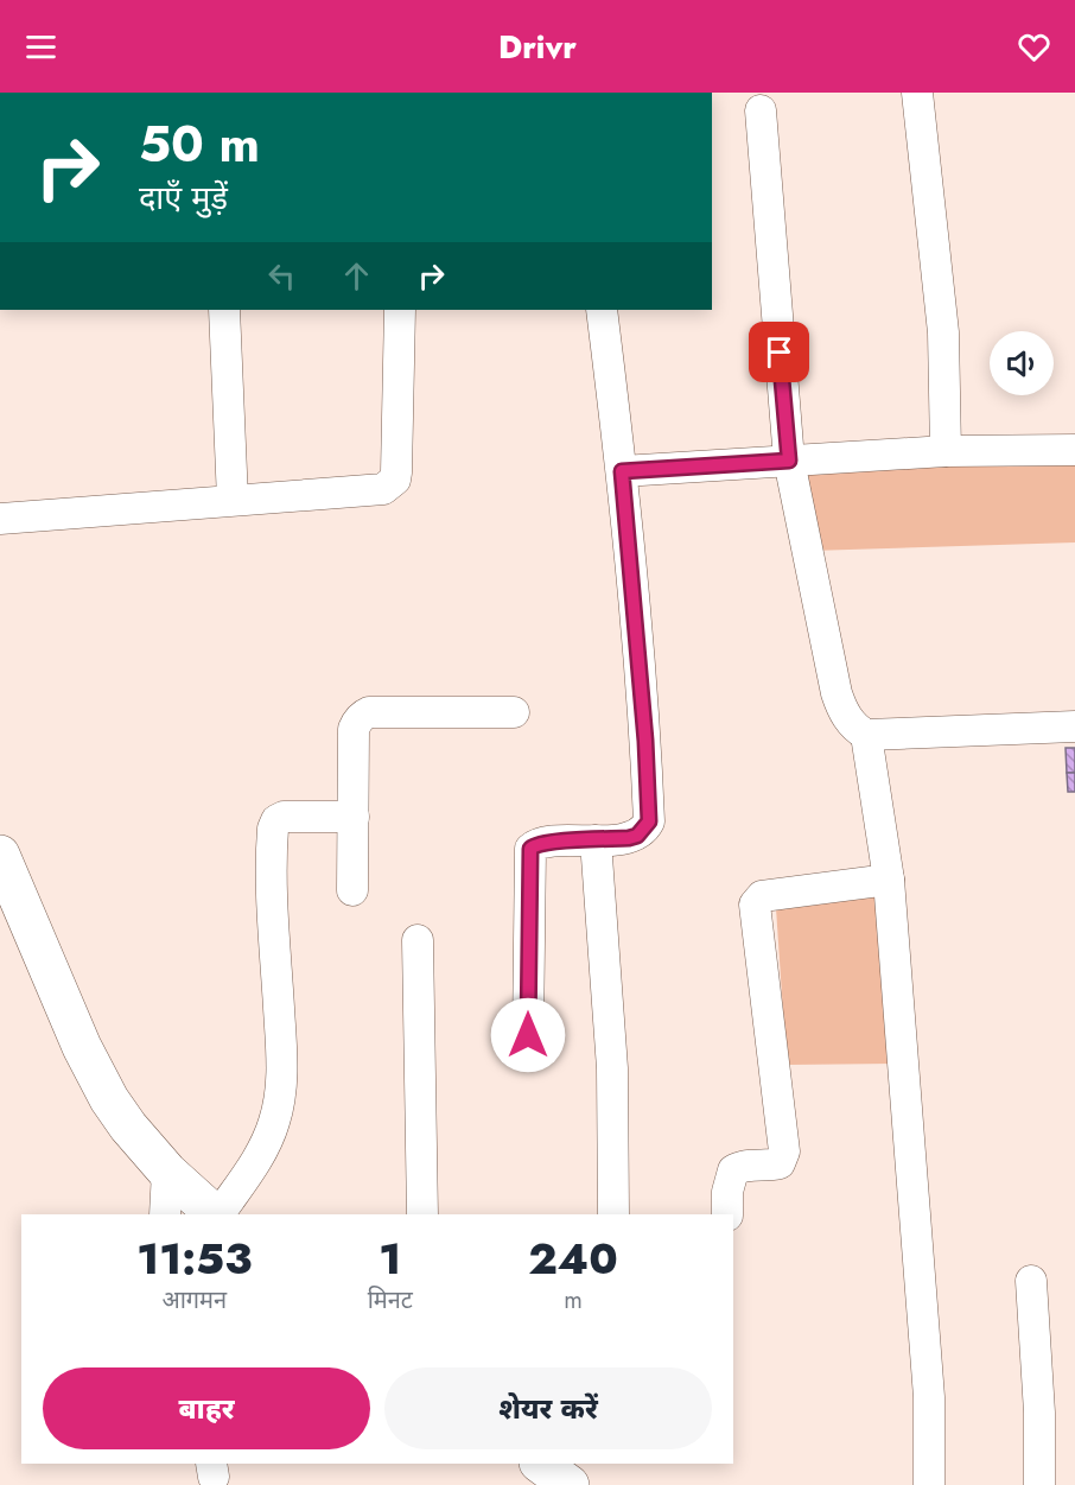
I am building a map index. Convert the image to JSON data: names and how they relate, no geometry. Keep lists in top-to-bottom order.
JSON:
{
  "page": {
    "header": "Drivr",
    "turn": ["50 m", "दाएँ मुड़ें"],
    "eta": [
      "11:53",
      "आगमन",
      "1",
      "मिनट",
      "240",
      "m"
    ],
    "buttons": ["बाहर", "शेयर करें"]
  }
}
